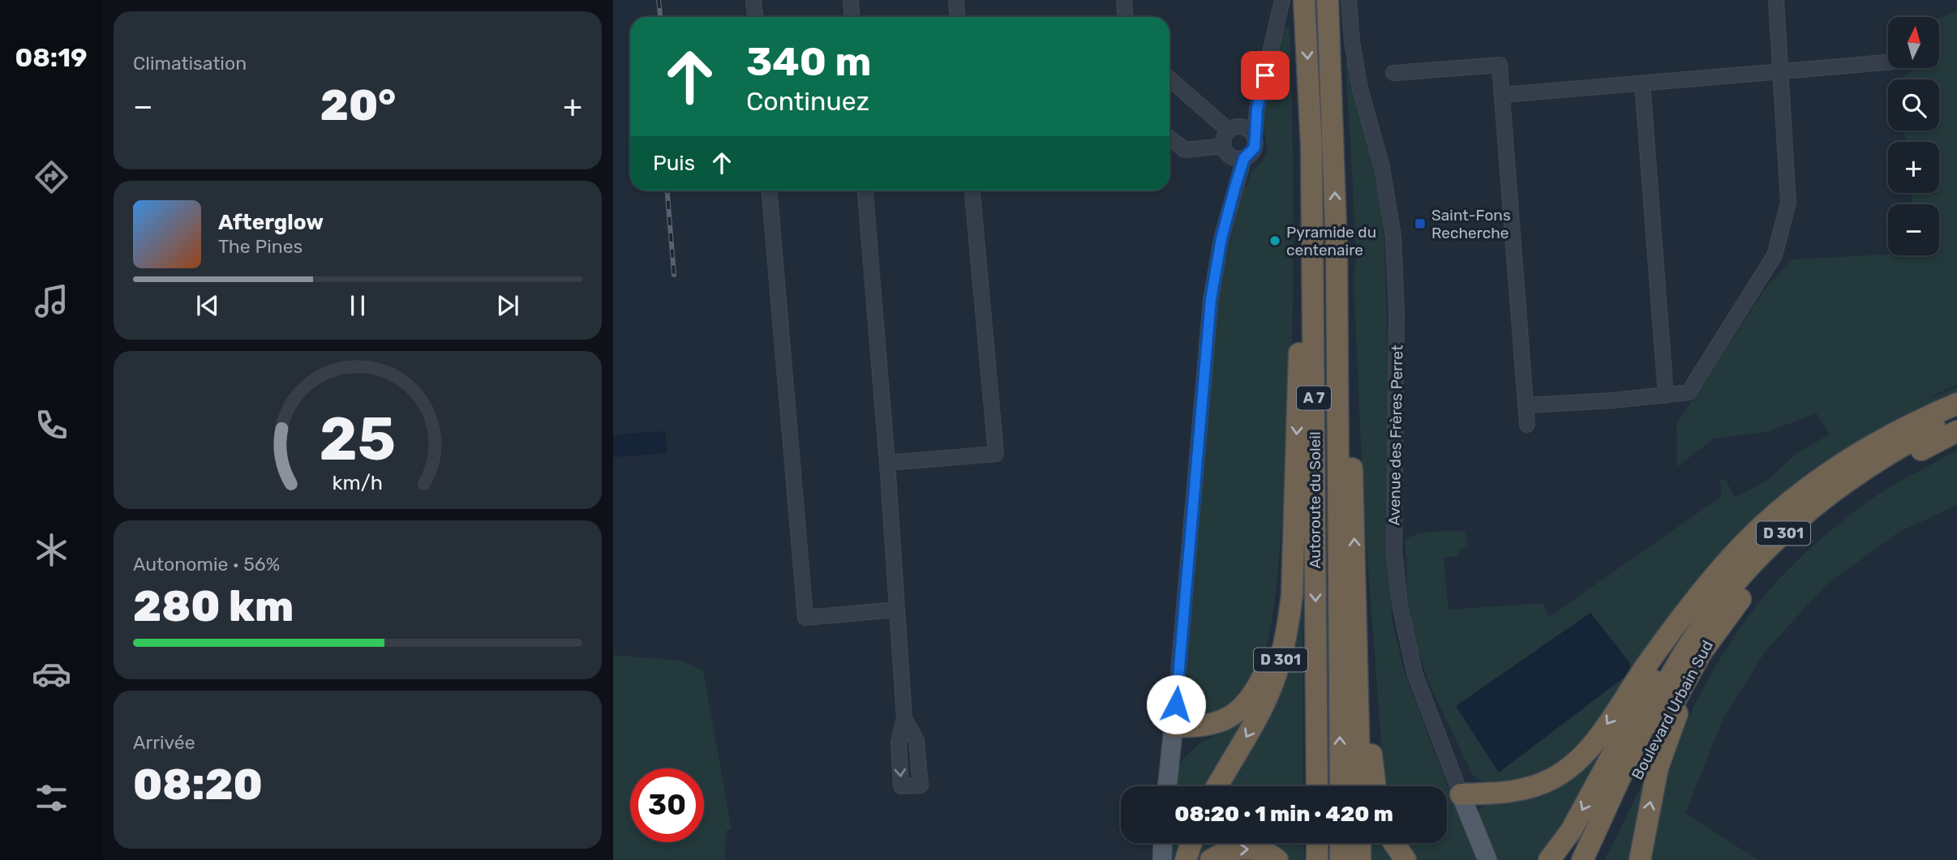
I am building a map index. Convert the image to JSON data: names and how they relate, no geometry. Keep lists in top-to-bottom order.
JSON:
{
  "streets": {
    "highway": [
      "A 7",
      "Autoroute du Soleil",
      "D 301",
      "Boulevard Urbain Sud"
    ],
    "main road": ["Avenue des Frères Perret"]
  },
  "crossings": [
    ["Autoroute du Soleil", "D 301"]
  ],
  "places": {
    "transit": ["Saint-Fons Recherche"],
    "other": ["Pyramide du centenaire"]
  },
  "north": "top",
  "page": {
    "tabs": "08:19",
    "tile": [
      "Climatisation",
      ["Autonomie · 56%", "280 km"],
      ["Arrivée", "08:20"]
    ],
    "map_buttons": ["+", "−"],
    "turn": ["340 m", "Continuez"],
    "heat": ["−", "20°", "+"],
    "then": "Puis",
    "song": ["Afterglow", "The Pines"],
    "limit": "30",
    "trip": "08:20 · 1 min · 420 m",
    "gauge": ["25", "km/h"]
  }
}
